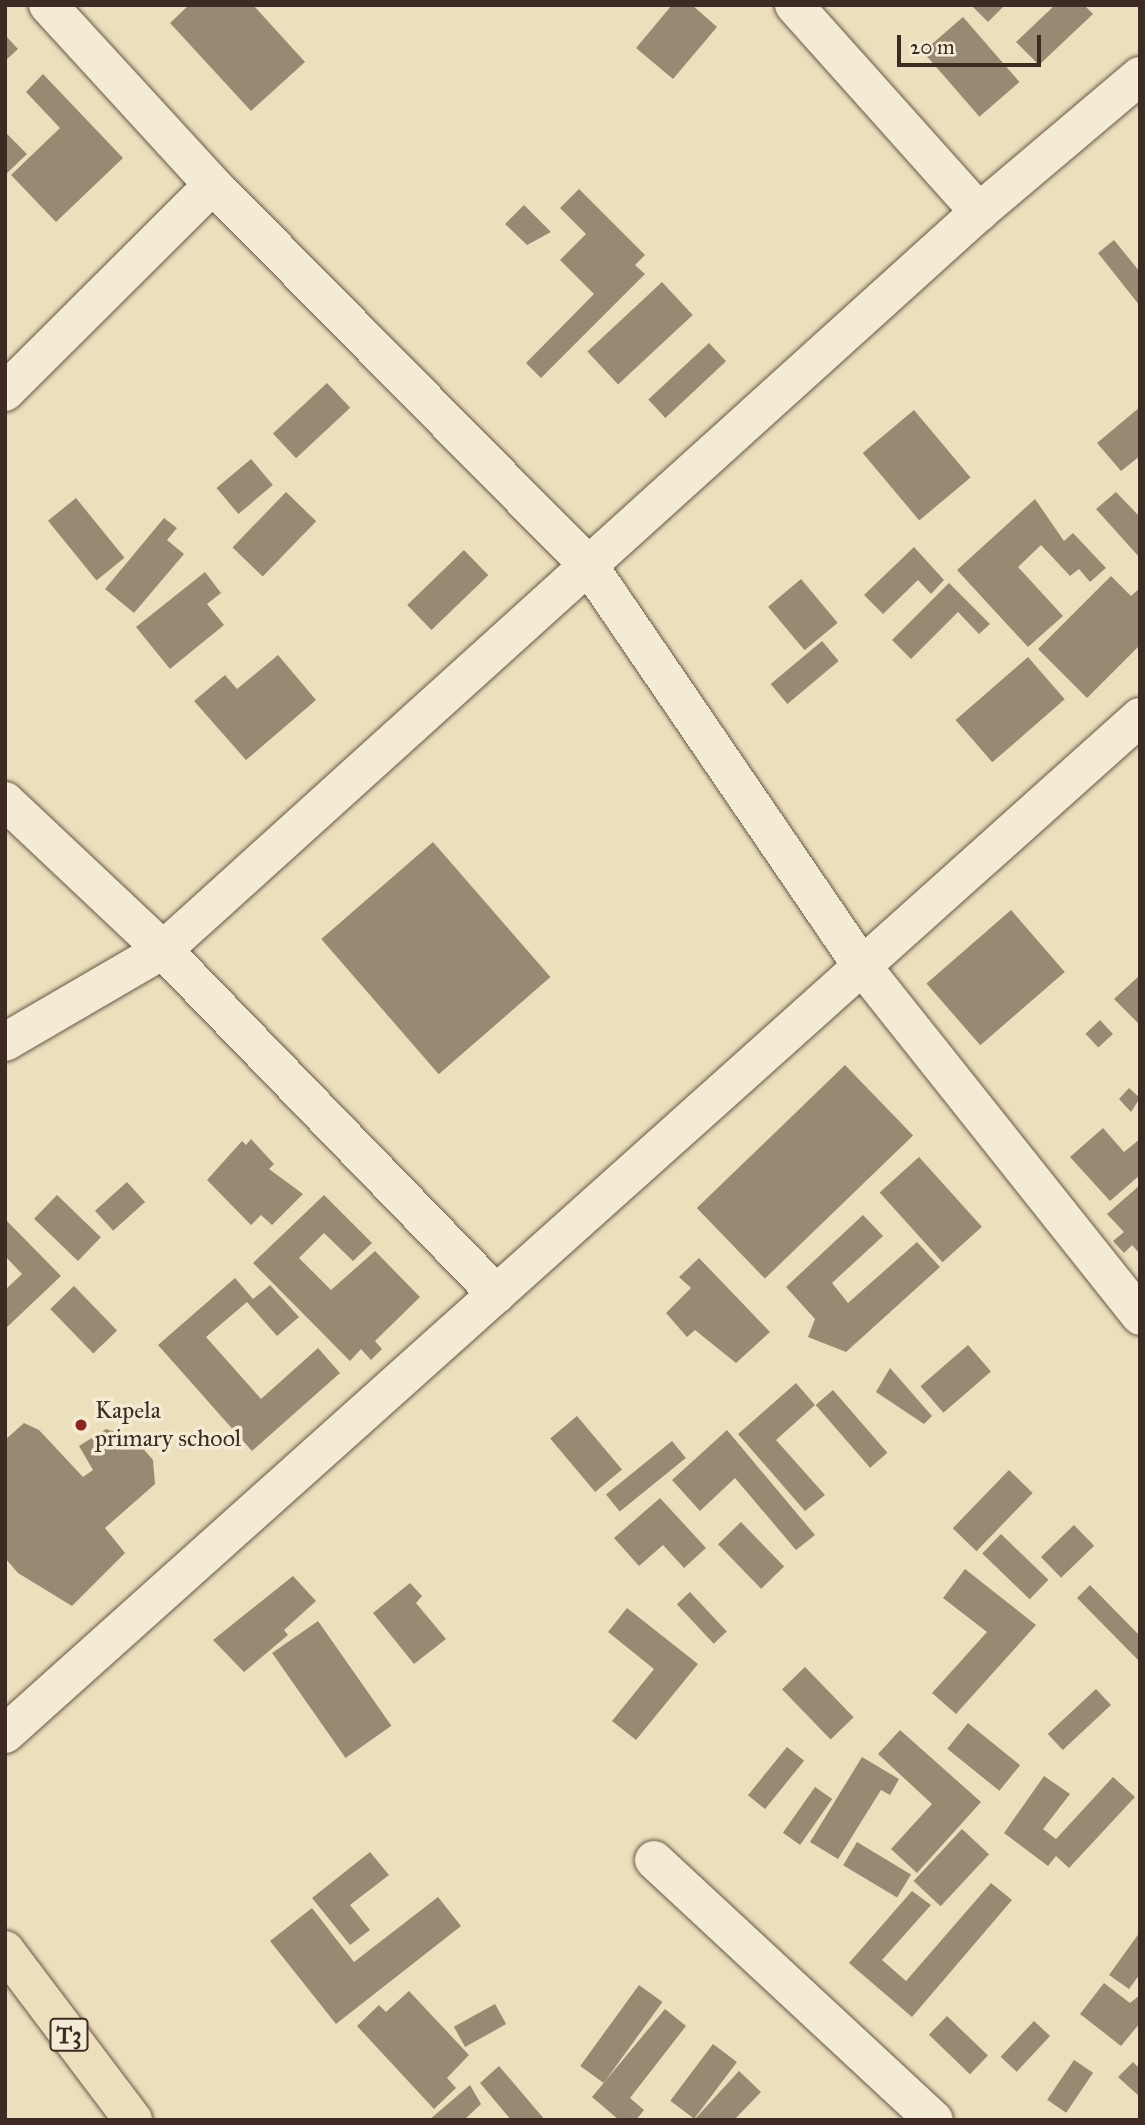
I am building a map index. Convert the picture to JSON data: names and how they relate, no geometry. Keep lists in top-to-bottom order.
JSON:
{
  "streets": {
    "highway": ["T3"]
  },
  "places": ["Kapela primary school"],
  "scale_bar": "20 m"
}
